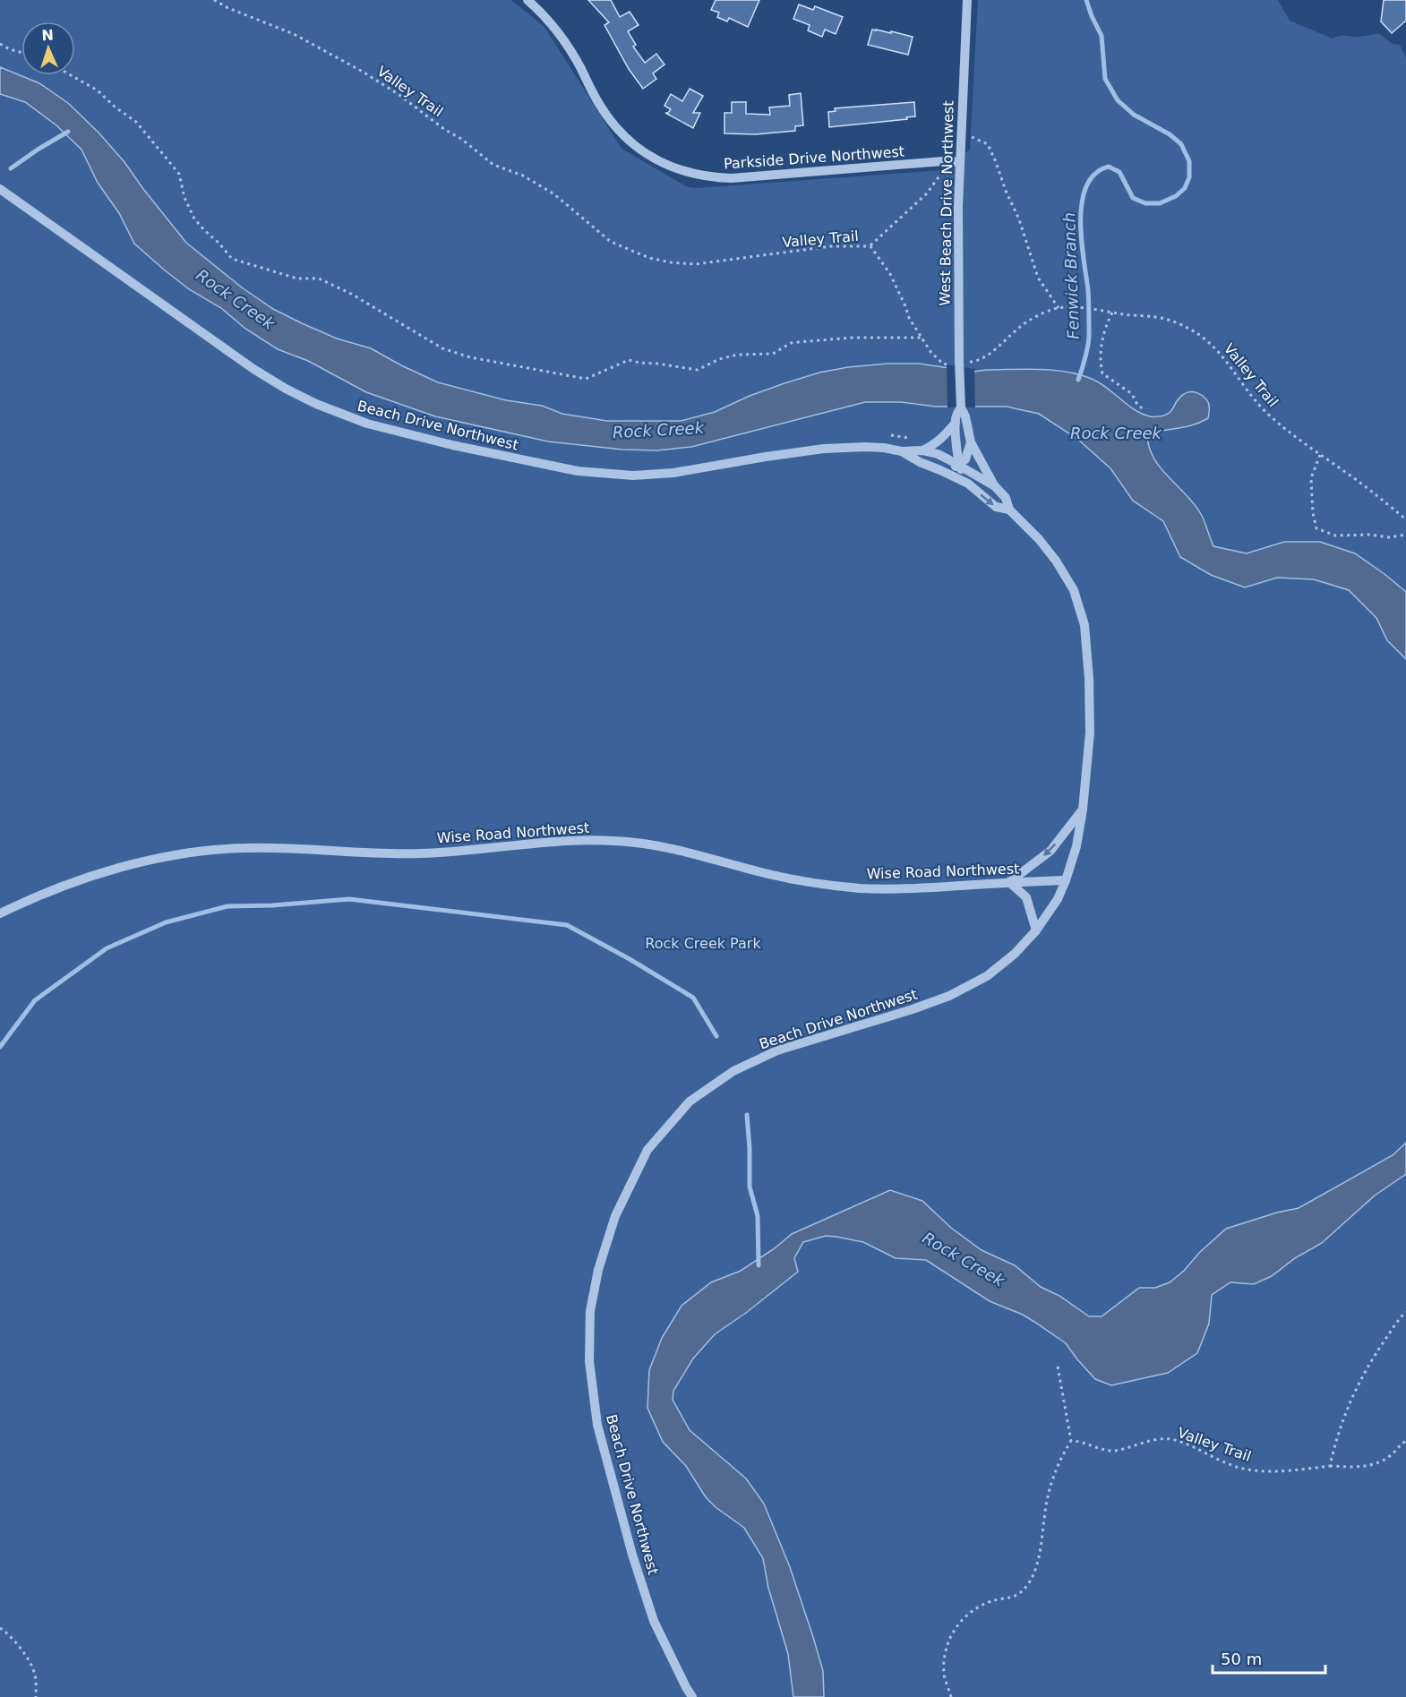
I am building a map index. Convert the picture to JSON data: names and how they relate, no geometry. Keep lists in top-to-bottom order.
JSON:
{
  "streets": {
    "street": [
      "Parkside Drive Northwest",
      "West Beach Drive Northwest",
      "Beach Drive Northwest",
      "Wise Road Northwest"
    ],
    "path": ["Valley Trail"]
  },
  "crossings": [
    ["Valley Trail", "West Beach Drive Northwest"],
    ["Parkside Drive Northwest", "West Beach Drive Northwest"],
    ["West Beach Drive Northwest", "Beach Drive Northwest"],
    ["Beach Drive Northwest", "Wise Road Northwest"]
  ],
  "water": ["Fenwick Branch", "Rock Creek"],
  "parks": ["Rock Creek Park"],
  "scale_bar": "50 m",
  "north": "top"
}
